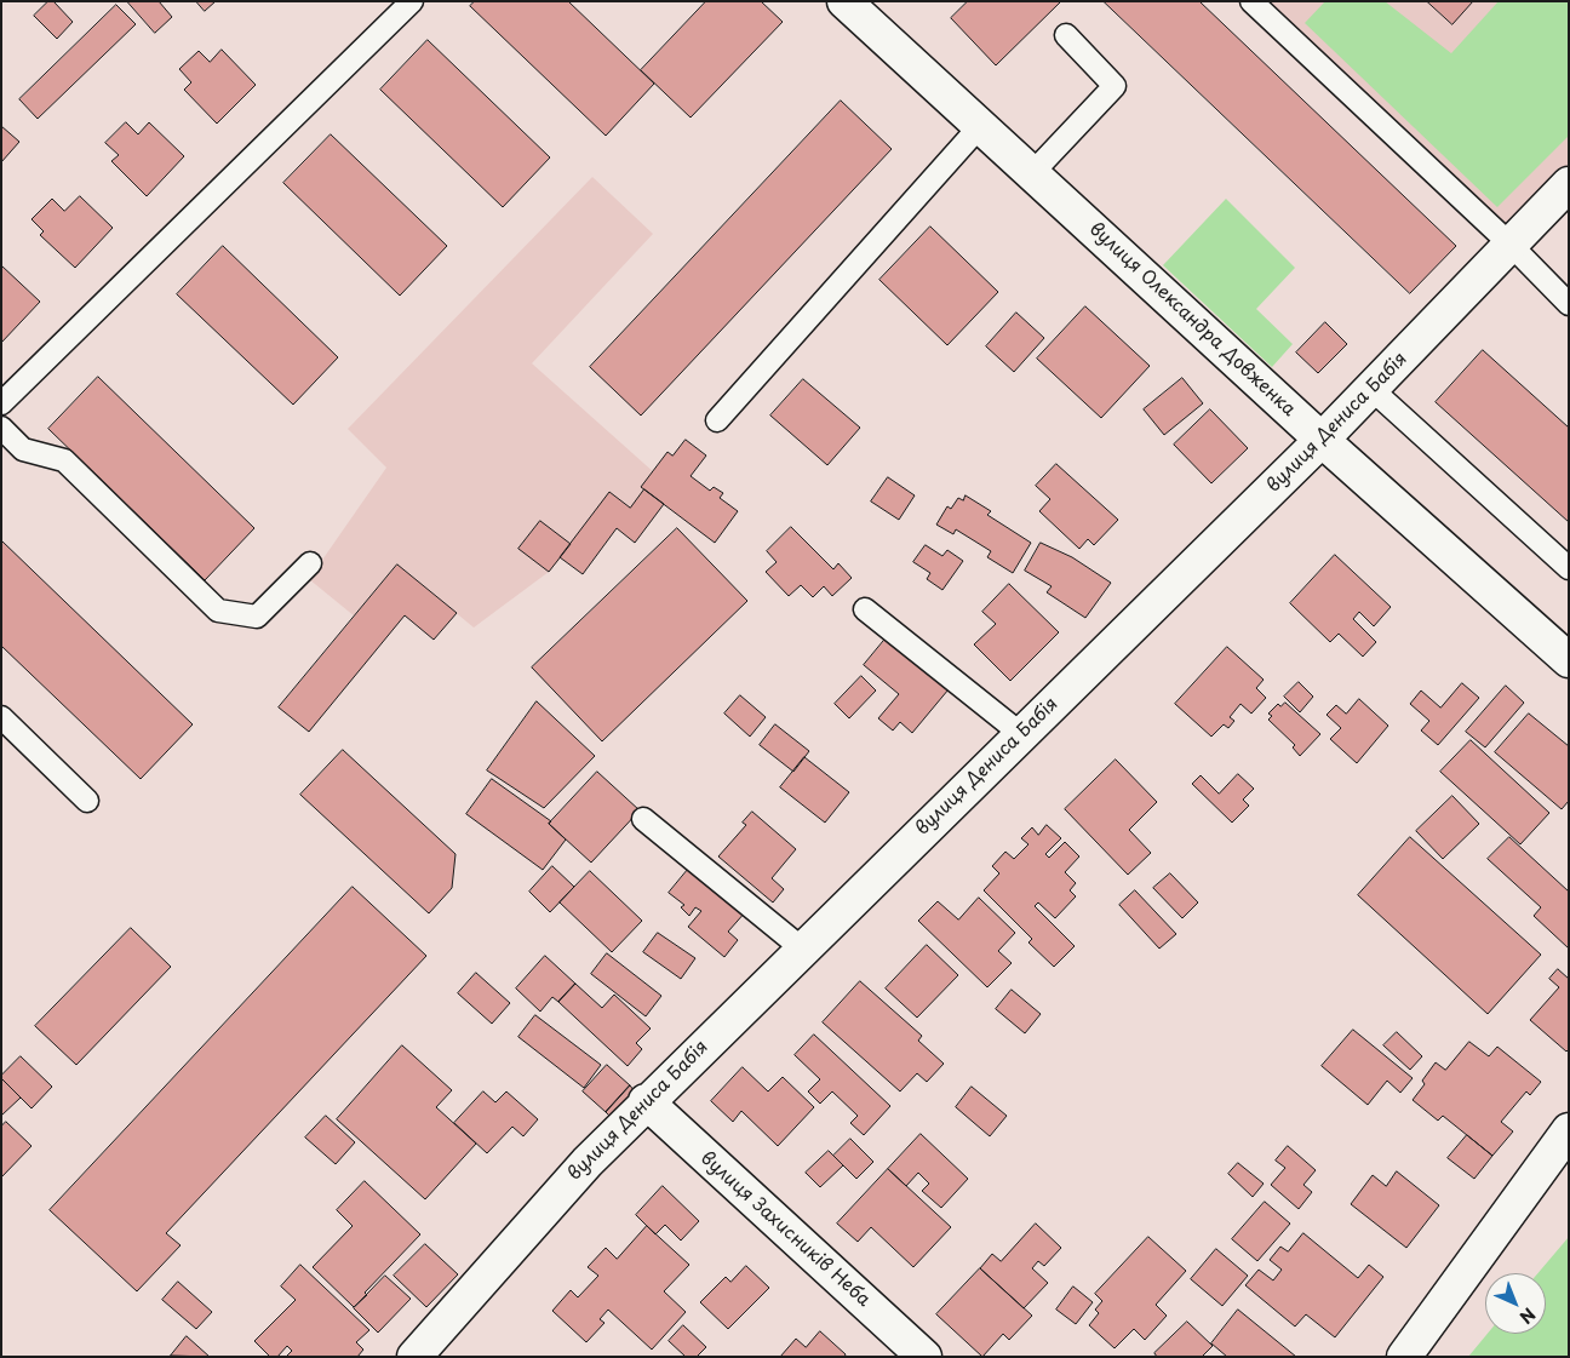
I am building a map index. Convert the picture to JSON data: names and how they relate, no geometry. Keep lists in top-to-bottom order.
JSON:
{
  "streets": {
    "street": ["вулиця Олександра Довженка", "вулиця Дениса Бабія", "вулиця Захисників Неба"]
  },
  "crossings": [
    ["вулиця Олександра Довженка", "вулиця Дениса Бабія"],
    ["вулиця Дениса Бабія", "вулиця Захисників Неба"]
  ],
  "north": "bottom right"
}
